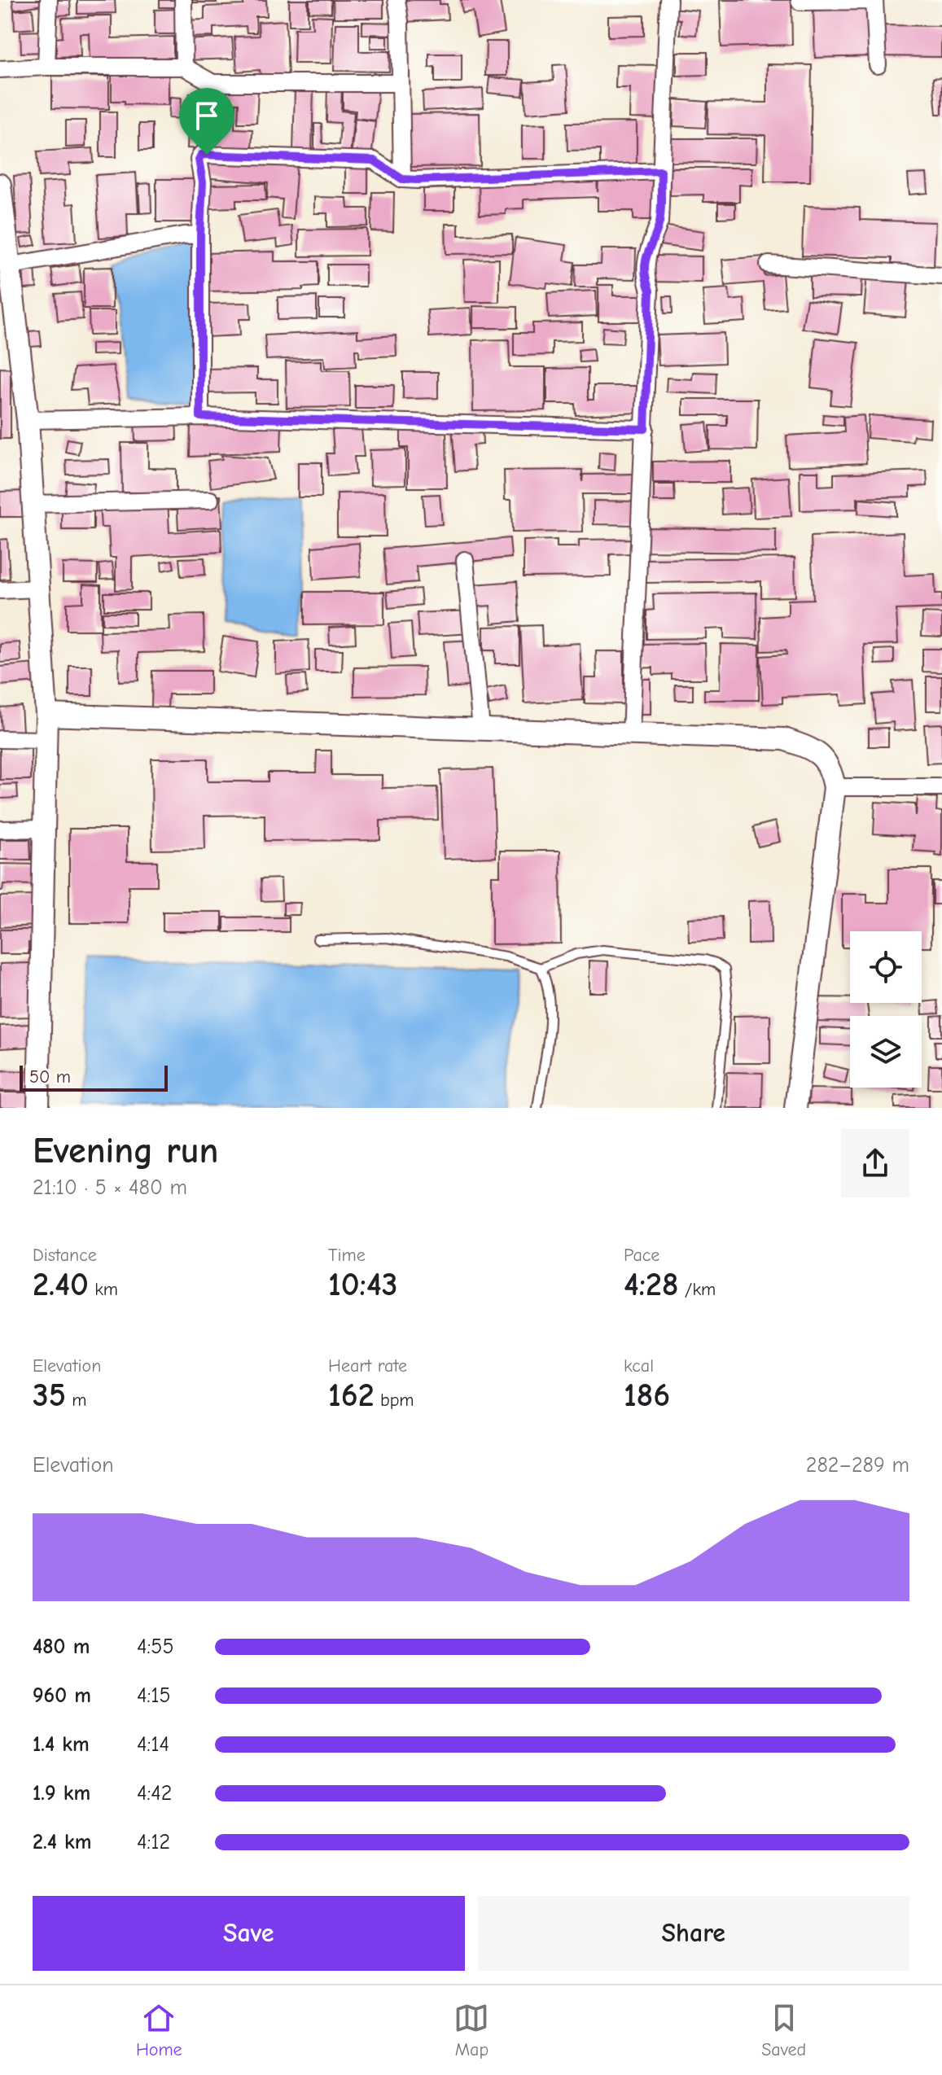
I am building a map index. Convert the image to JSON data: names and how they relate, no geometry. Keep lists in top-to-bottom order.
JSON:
{
  "scale_bar": "50 m",
  "page": {
    "scale": "50 m",
    "heading": ["Evening run", "21:10 · 5 × 480 m"],
    "stats": [
      ["Distance", "2.40 km"],
      ["Time", "10:43"],
      ["Pace", "4:28 /km"],
      ["Elevation", "35 m"],
      ["Heart rate", "162 bpm"],
      ["kcal", "186"]
    ],
    "chart": ["Elevation", "282–289 m"],
    "list": [
      {
        "name": "480 m",
        "note": "4:55"
      },
      {
        "name": "960 m",
        "note": "4:15"
      },
      {
        "name": "1.4 km",
        "note": "4:14"
      },
      {
        "name": "1.9 km",
        "note": "4:42"
      },
      {
        "name": "2.4 km",
        "note": "4:12"
      }
    ],
    "buttons": ["Save", "Share"],
    "tabs": ["Home", "Map", "Saved"]
  }
}
